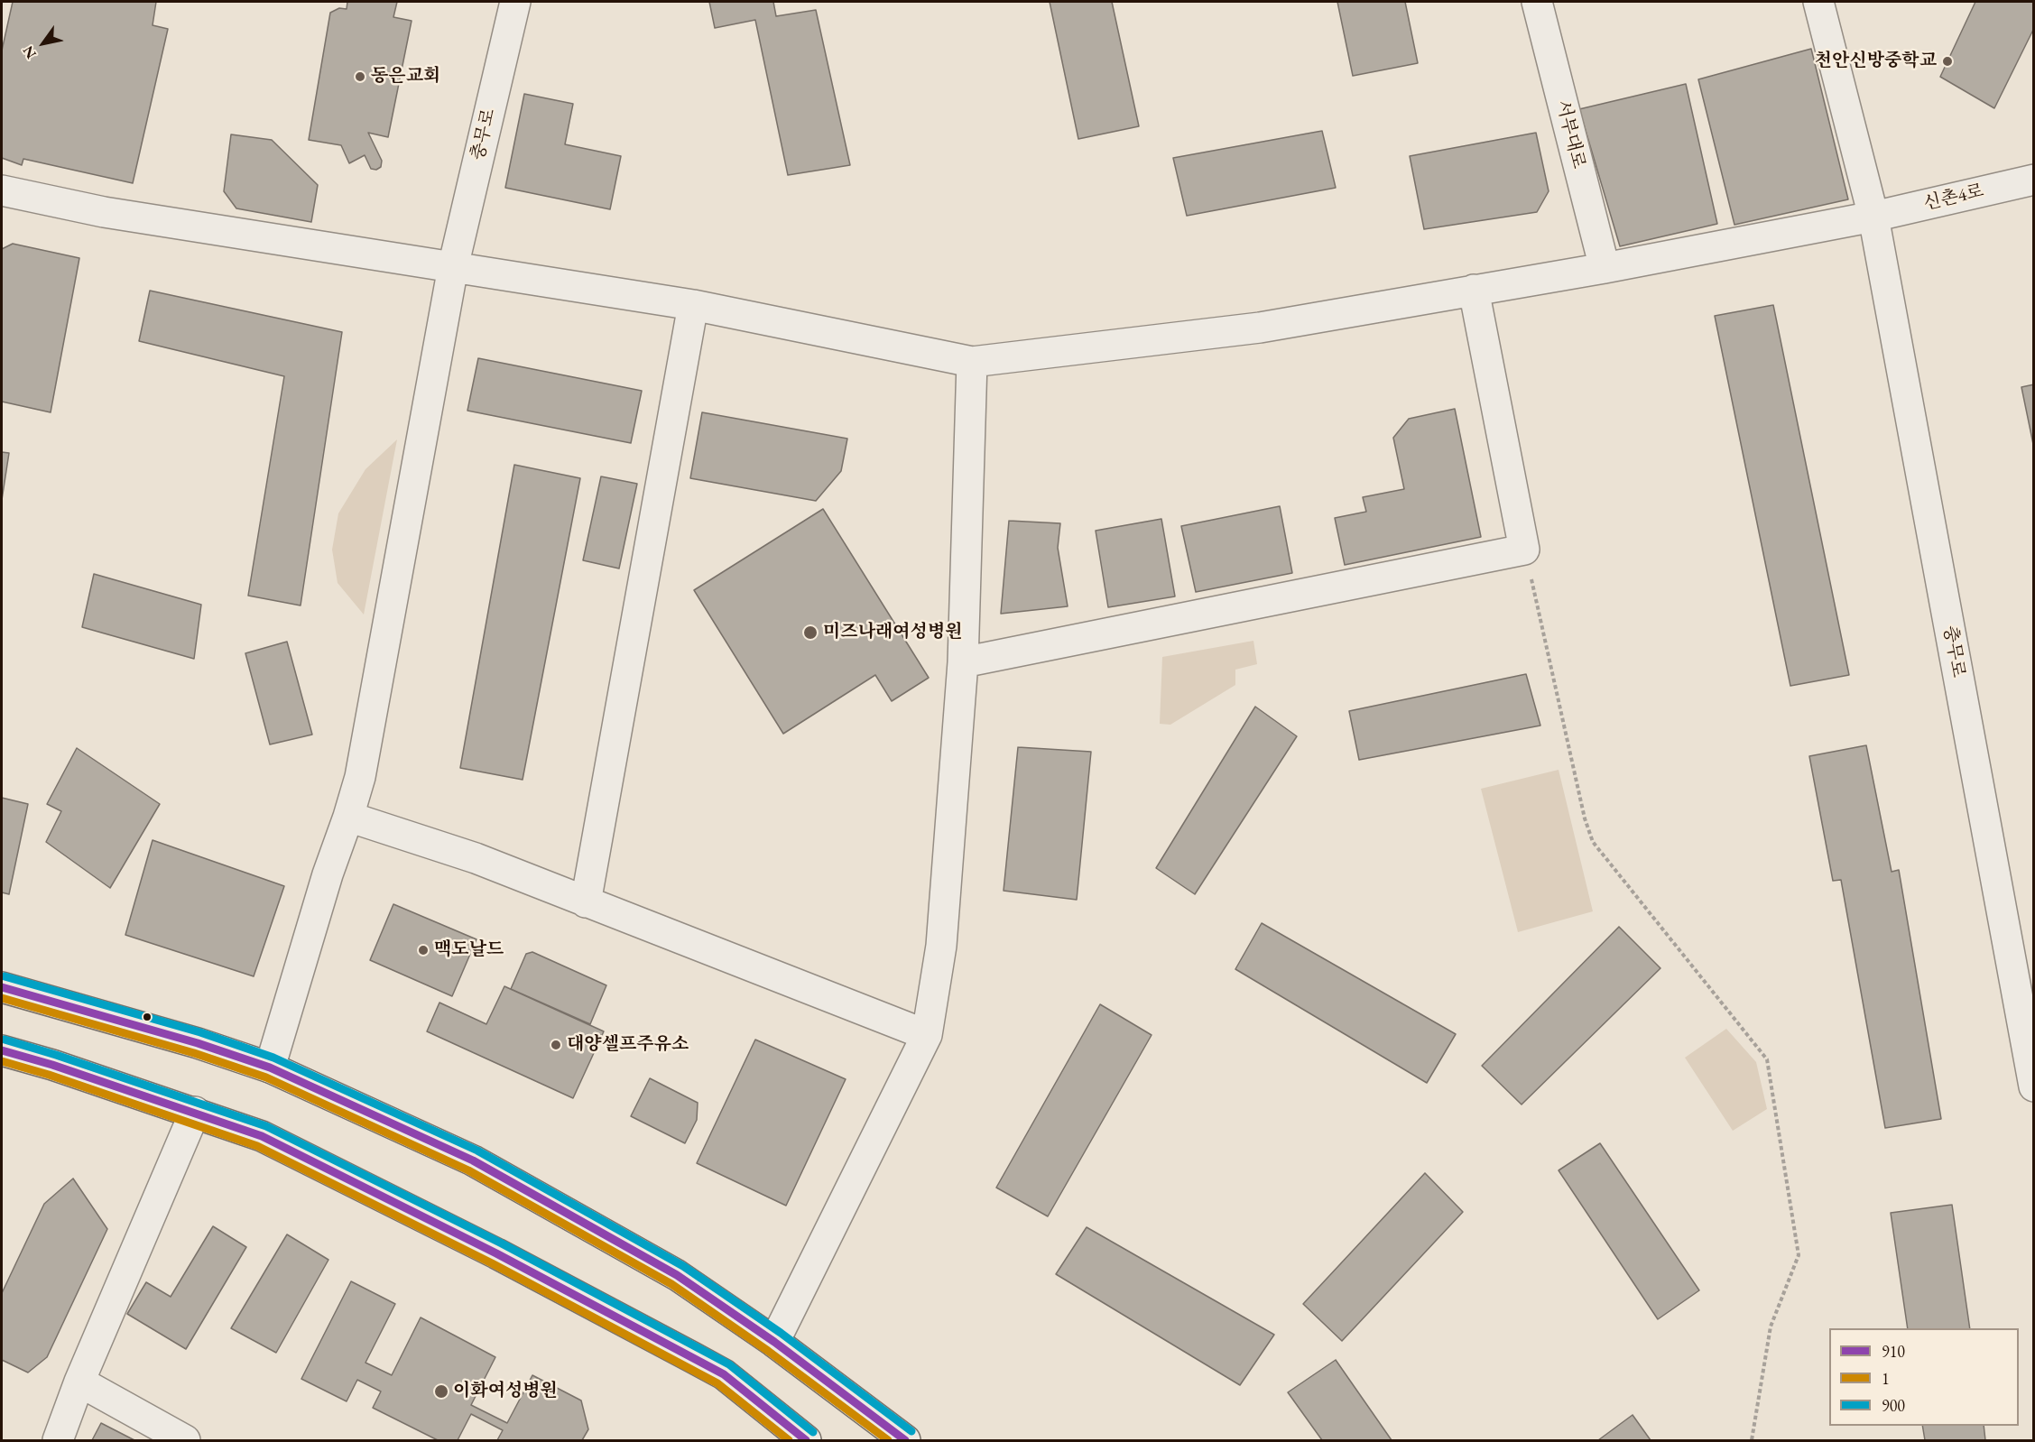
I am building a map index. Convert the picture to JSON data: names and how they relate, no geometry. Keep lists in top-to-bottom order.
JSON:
{
  "streets": {
    "street": ["충무로", "서부대로", "신촌4로"]
  },
  "crossings": [
    ["충무로", "신촌4로"],
    ["서부대로", "신촌4로"]
  ],
  "places": [
    "천안신방중학교",
    "동은교회",
    "미즈나래여성병원",
    "맥도날드",
    "대양셀프주유소",
    "이화여성병원"
  ],
  "lines": ["transit line 900", "transit line 910", "transit line 1"],
  "legend": ["910", "1", "900"],
  "north": "bottom left"
}
